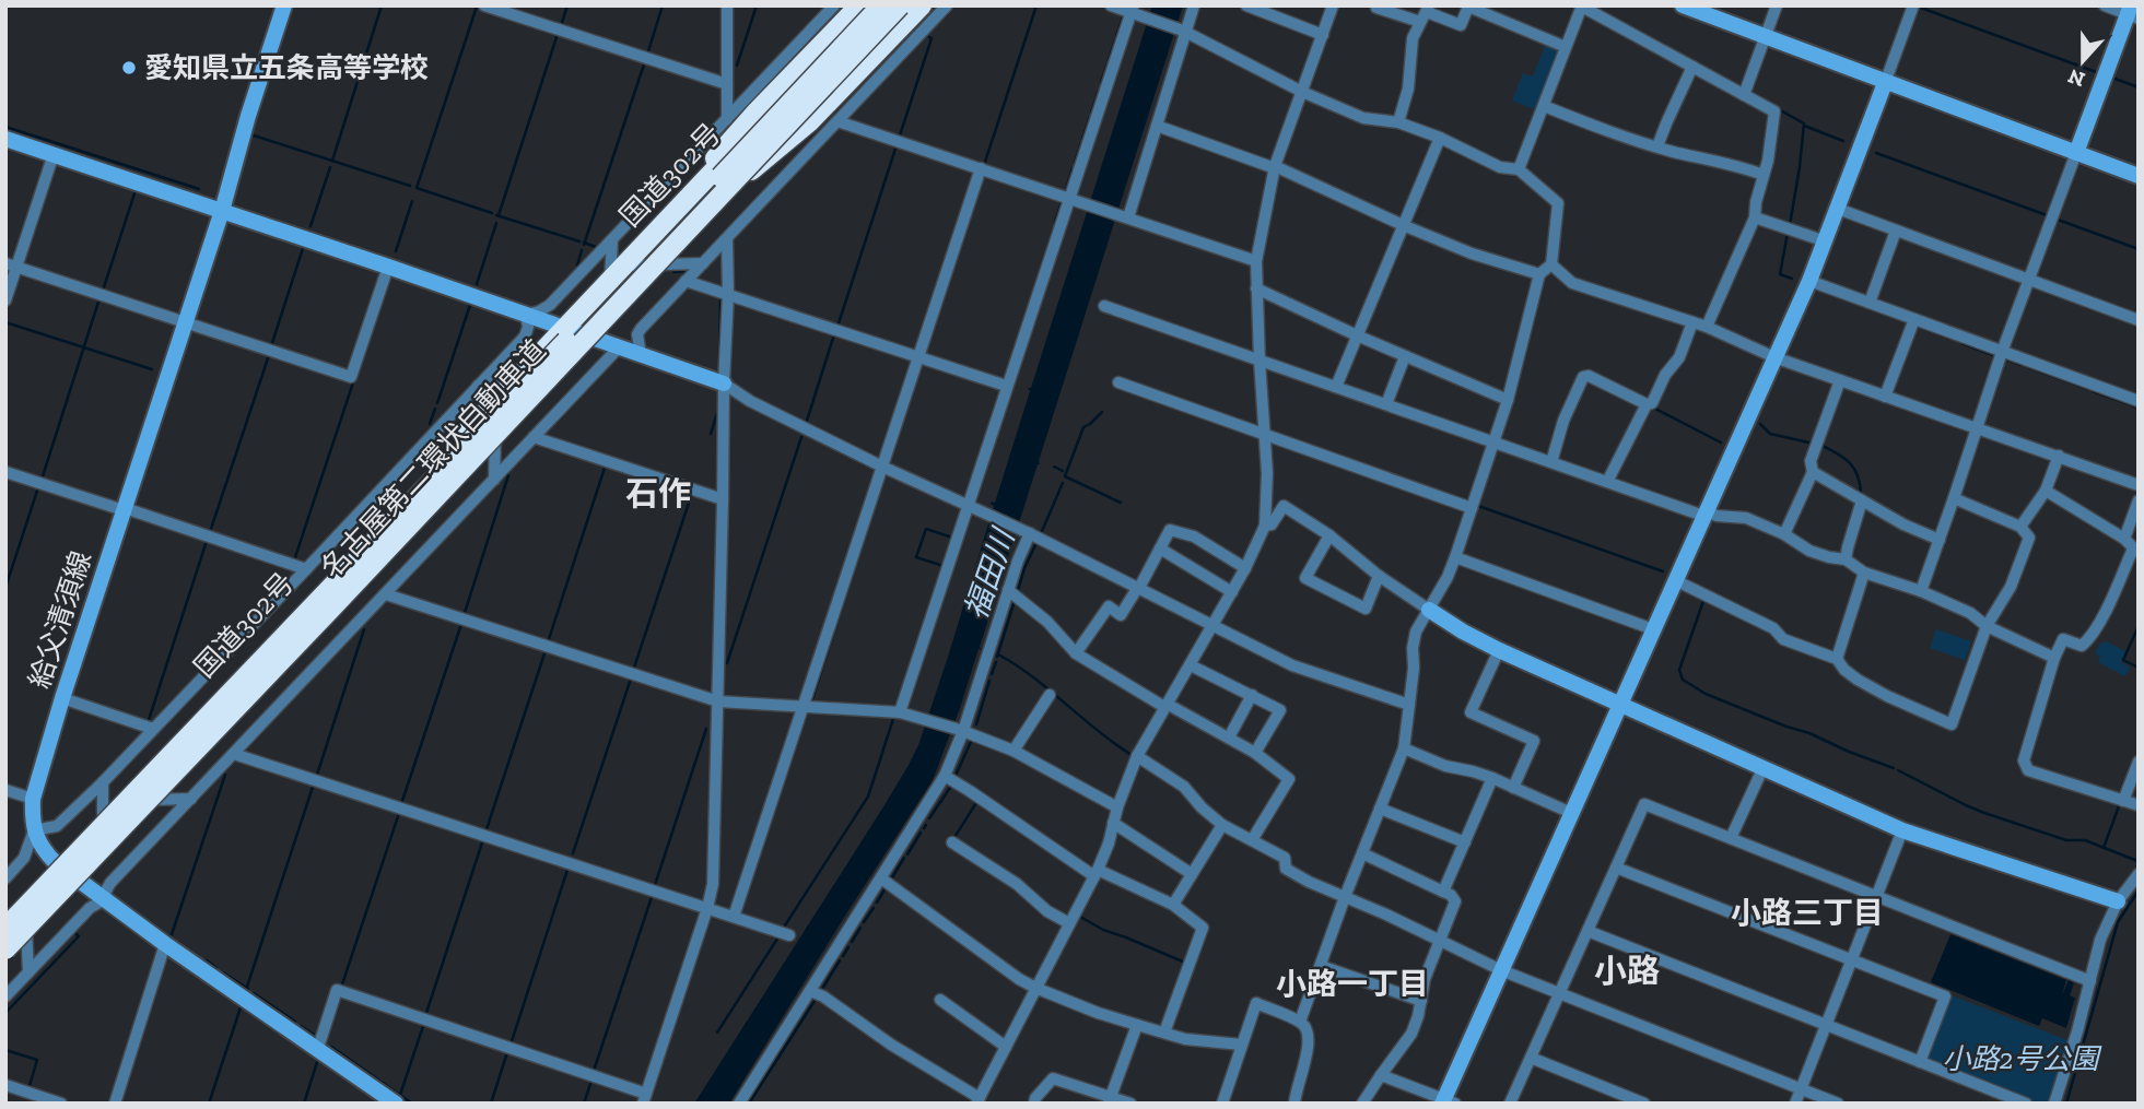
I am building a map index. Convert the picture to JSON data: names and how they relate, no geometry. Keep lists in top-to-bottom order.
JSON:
{
  "streets": {
    "highway": ["国道302号", "名古屋第二環状自動車道"],
    "street": ["給父清須線"]
  },
  "districts": [
    "石作",
    "小路三丁目",
    "小路",
    "小路一丁目"
  ],
  "water": ["福田川"],
  "parks": ["小路2号公園"],
  "places": ["愛知県立五条高等学校"],
  "north": "bottom"
}
